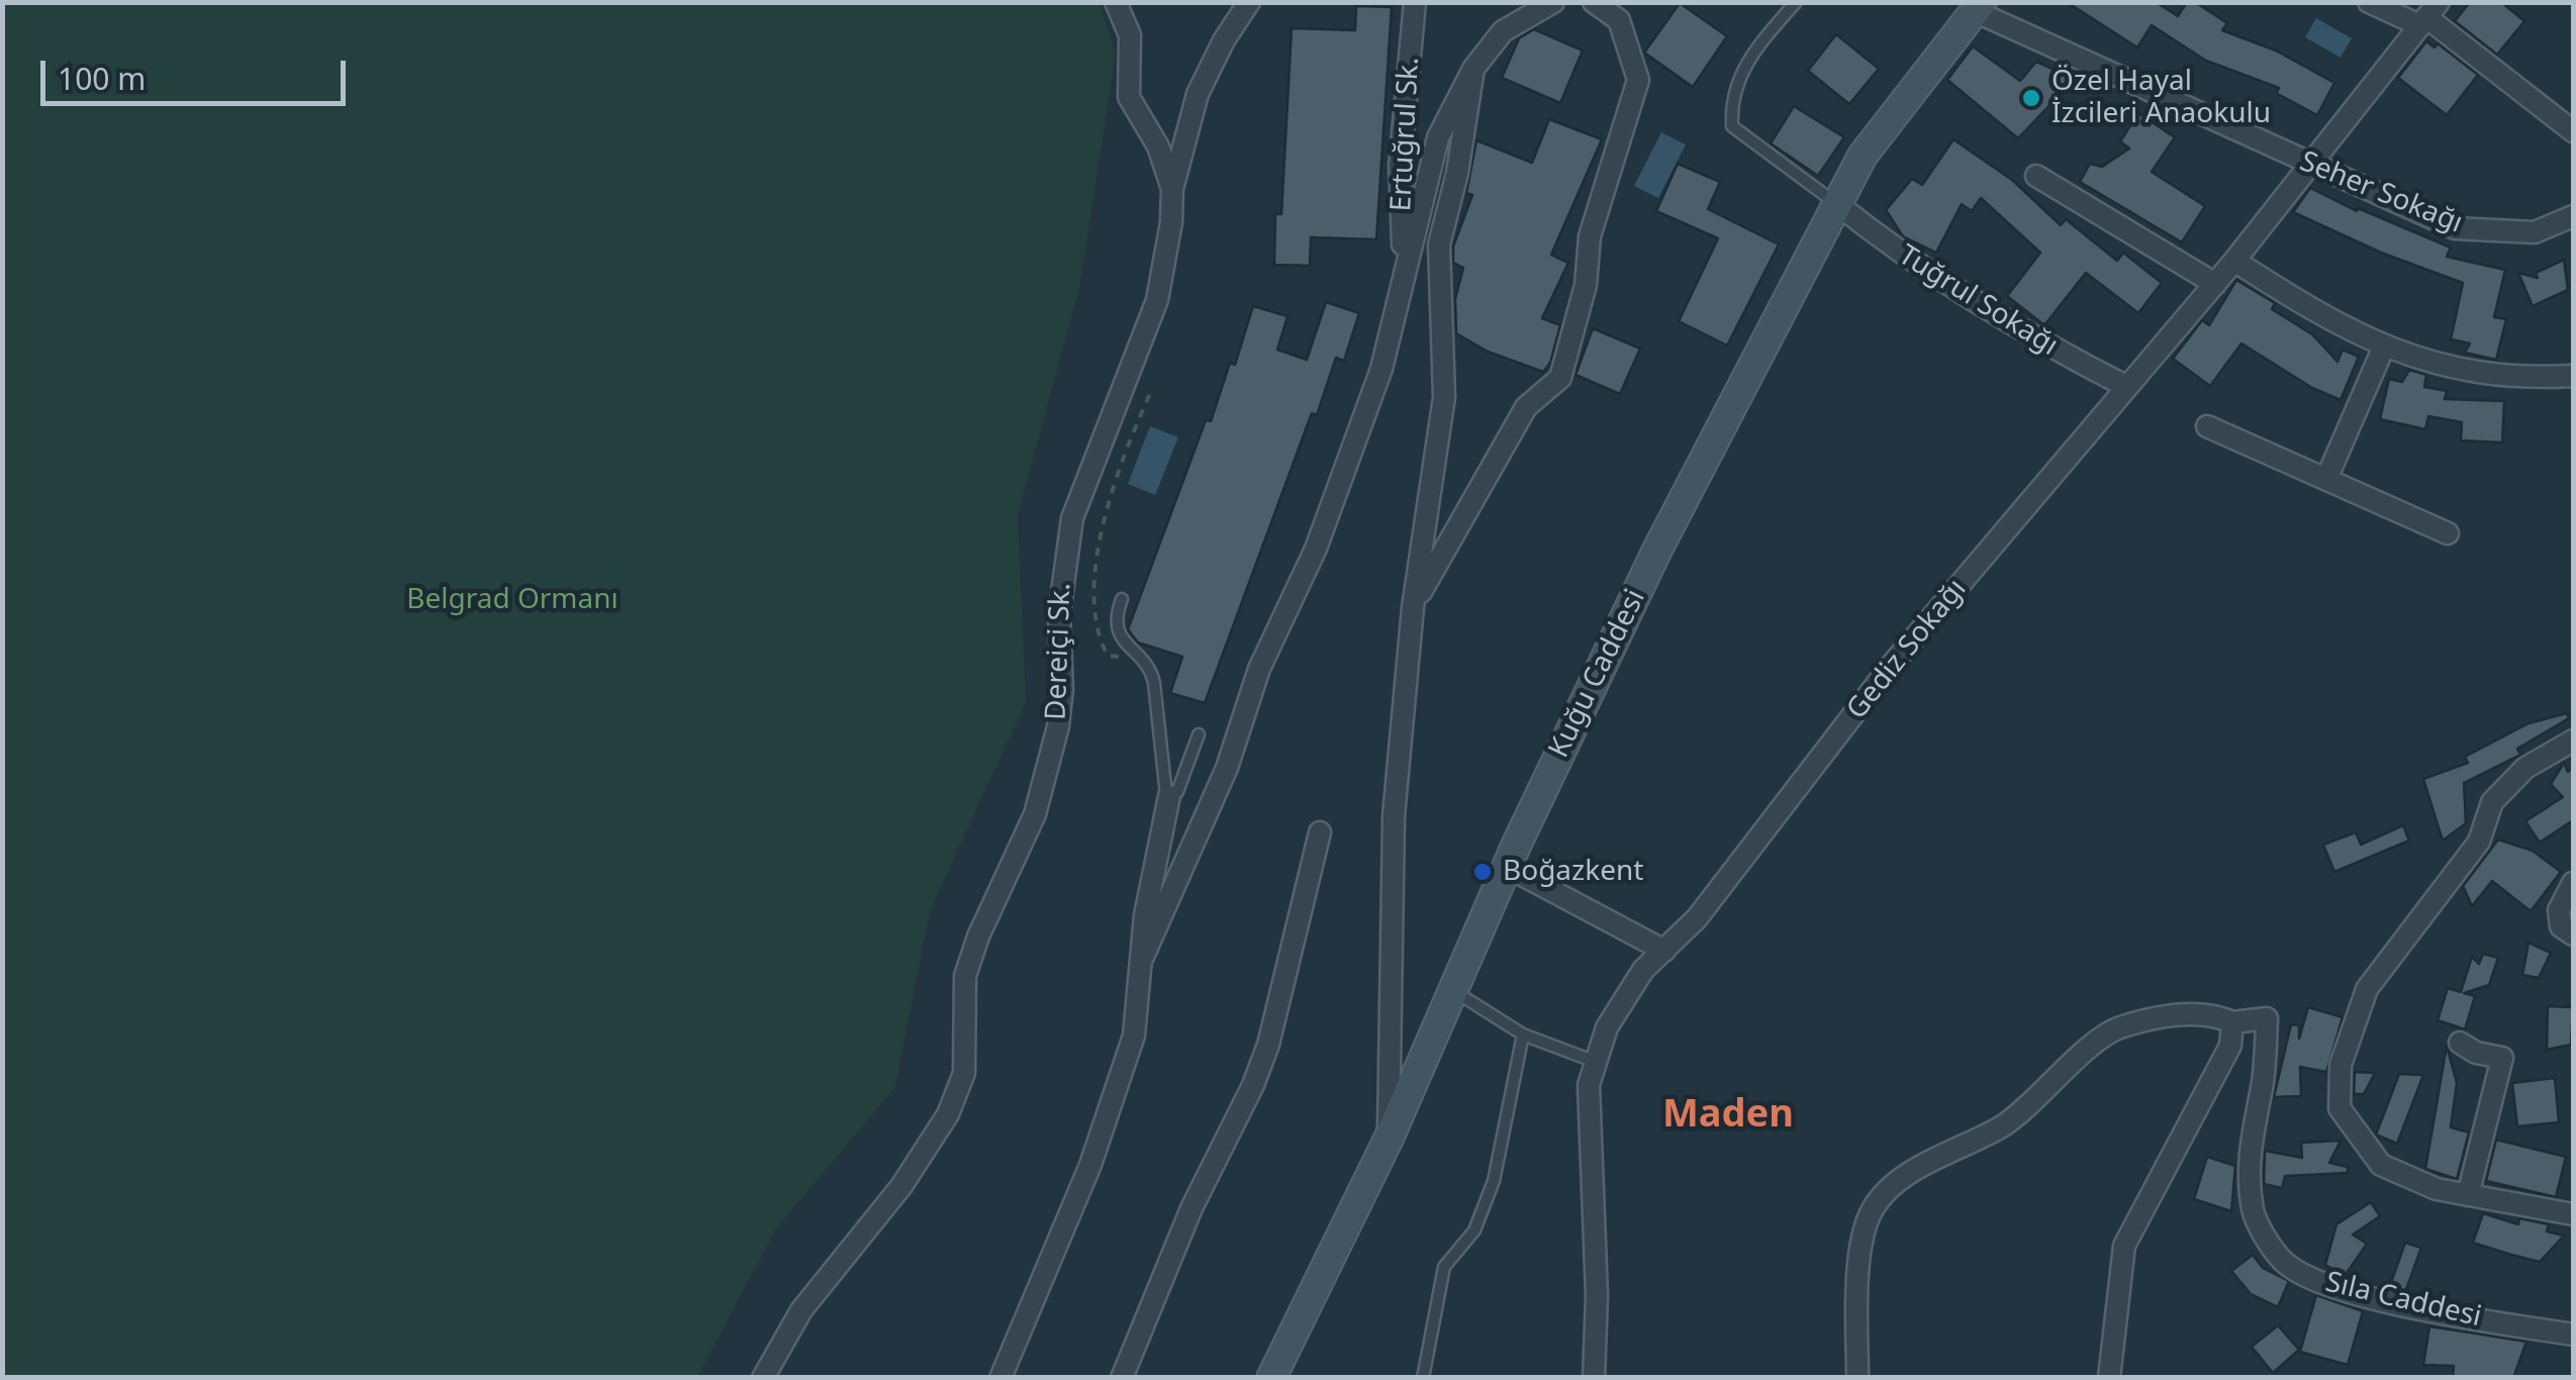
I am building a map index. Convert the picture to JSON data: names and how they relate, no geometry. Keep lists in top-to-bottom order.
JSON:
{
  "streets": {
    "street": [
      "Ertuğrul Sk.",
      "Seher Sokağı",
      "Tuğrul Sokağı",
      "Gediz Sokağı",
      "Dereiçi Sk.",
      "Kuğu Caddesi",
      "Sıla Caddesi"
    ]
  },
  "crossings": [
    ["Seher Sokağı", "Gediz Sokağı"],
    ["Seher Sokağı", "Kuğu Caddesi"],
    ["Tuğrul Sokağı", "Gediz Sokağı"],
    ["Tuğrul Sokağı", "Kuğu Caddesi"]
  ],
  "districts": ["Maden"],
  "parks": ["Belgrad Ormanı"],
  "places": ["Özel Hayal İzcileri Anaokulu", "Boğazkent"],
  "scale_bar": "100 m"
}
